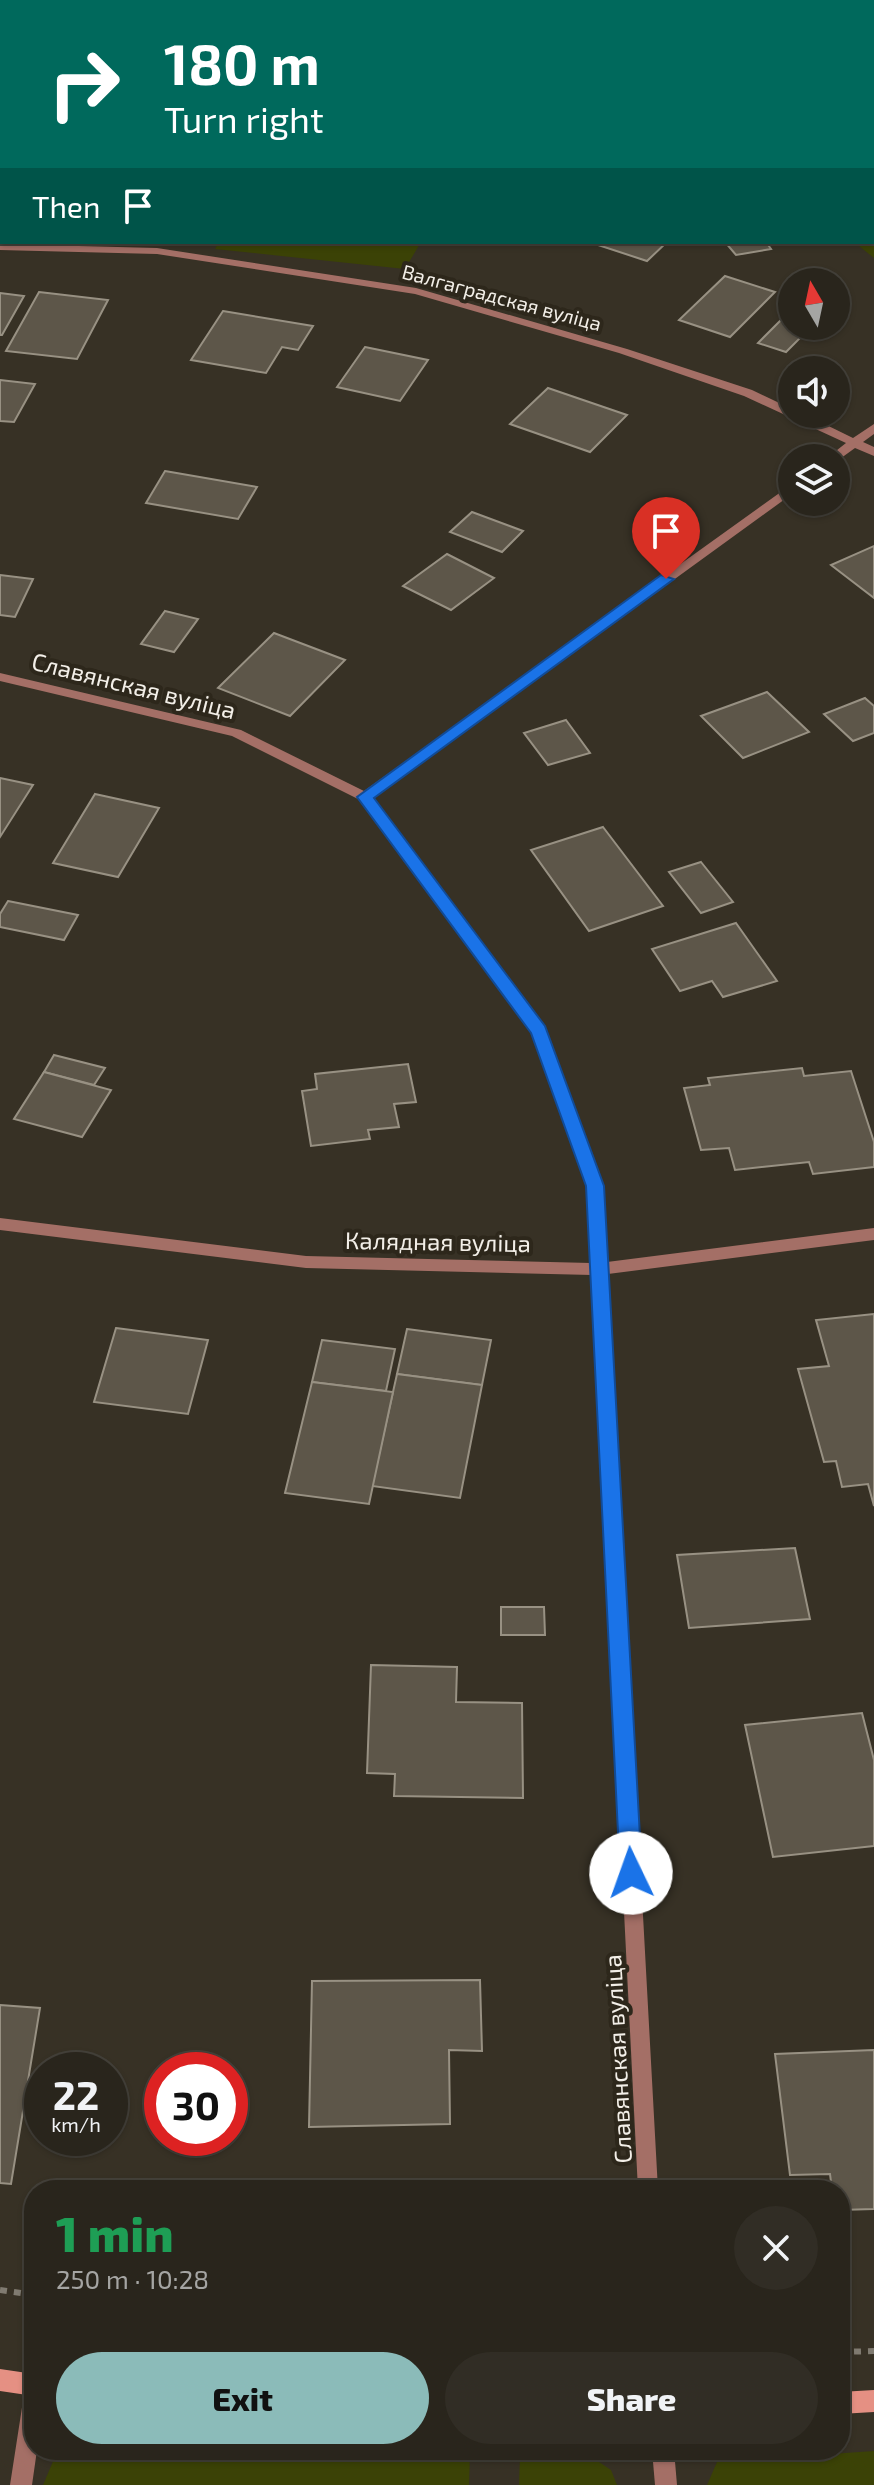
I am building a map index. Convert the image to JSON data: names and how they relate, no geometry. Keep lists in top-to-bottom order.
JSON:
{
  "streets": {
    "street": ["Валгаградская вуліца", "Славянская вуліца", "Калядная вуліца"]
  },
  "crossings": [
    ["Славянская вуліца", "Калядная вуліца"]
  ],
  "north": "top",
  "page": {
    "turn": ["180 m", "Turn right"],
    "then": "Then",
    "speed": "22 km/h",
    "limit": "30",
    "heading": ["1 min", "250 m · 10:28"],
    "buttons": ["Exit", "Share"]
  }
}
